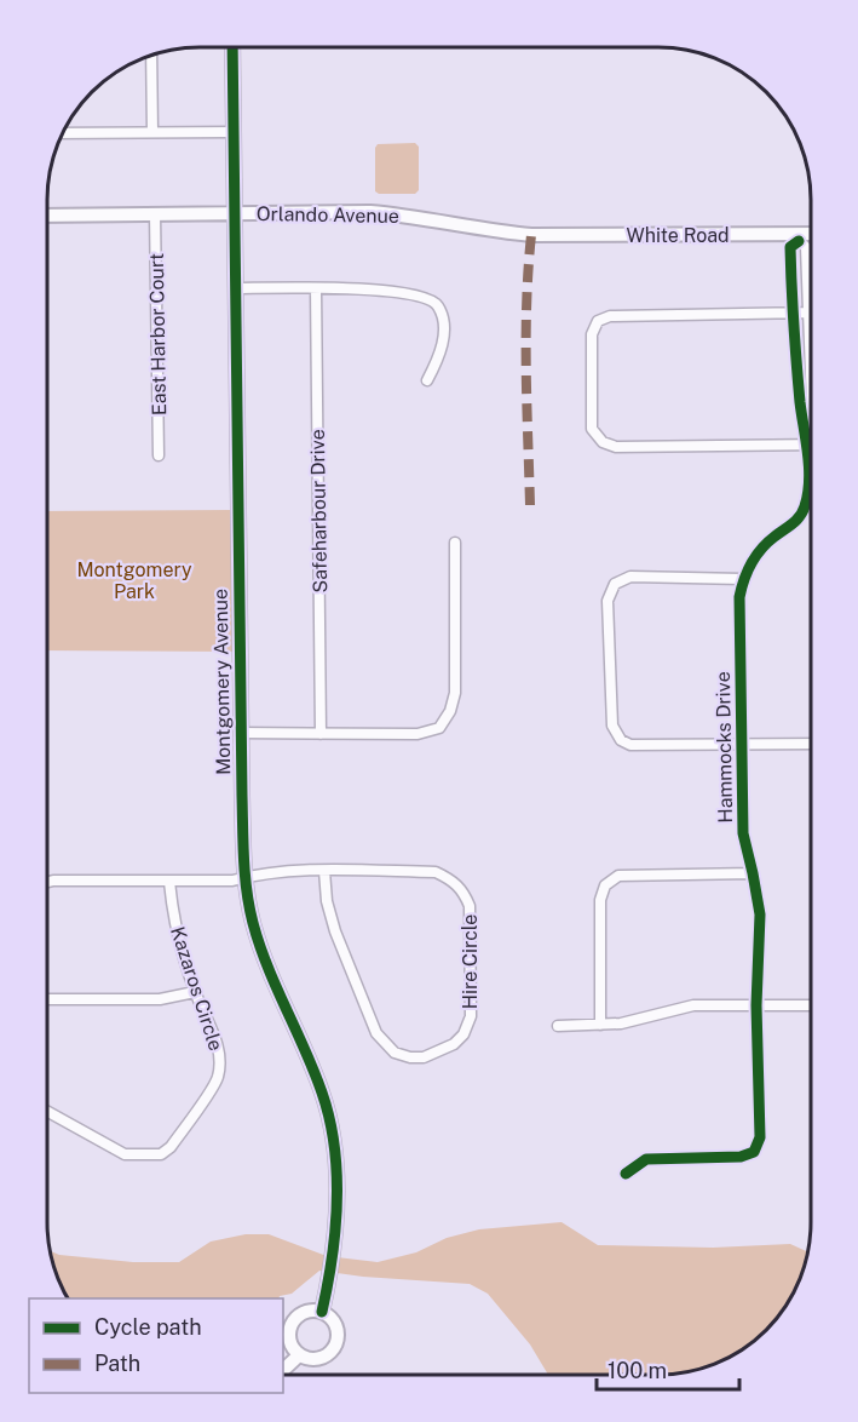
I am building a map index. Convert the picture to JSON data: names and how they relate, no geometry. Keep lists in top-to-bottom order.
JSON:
{
  "streets": {
    "street": [
      "Orlando Avenue",
      "White Road",
      "East Harbor Court",
      "Safeharbour Drive",
      "Montgomery Avenue",
      "Hammocks Drive",
      "Hire Circle",
      "Kazaros Circle"
    ]
  },
  "crossings": [
    ["Orlando Avenue", "White Road"],
    ["Orlando Avenue", "East Harbor Court"],
    ["Orlando Avenue", "Montgomery Avenue"],
    ["White Road", "Hammocks Drive"],
    ["Montgomery Avenue", "Hire Circle"]
  ],
  "parks": ["Montgomery Park"],
  "legend": ["Cycle path", "Path"],
  "scale_bar": "100 m"
}
